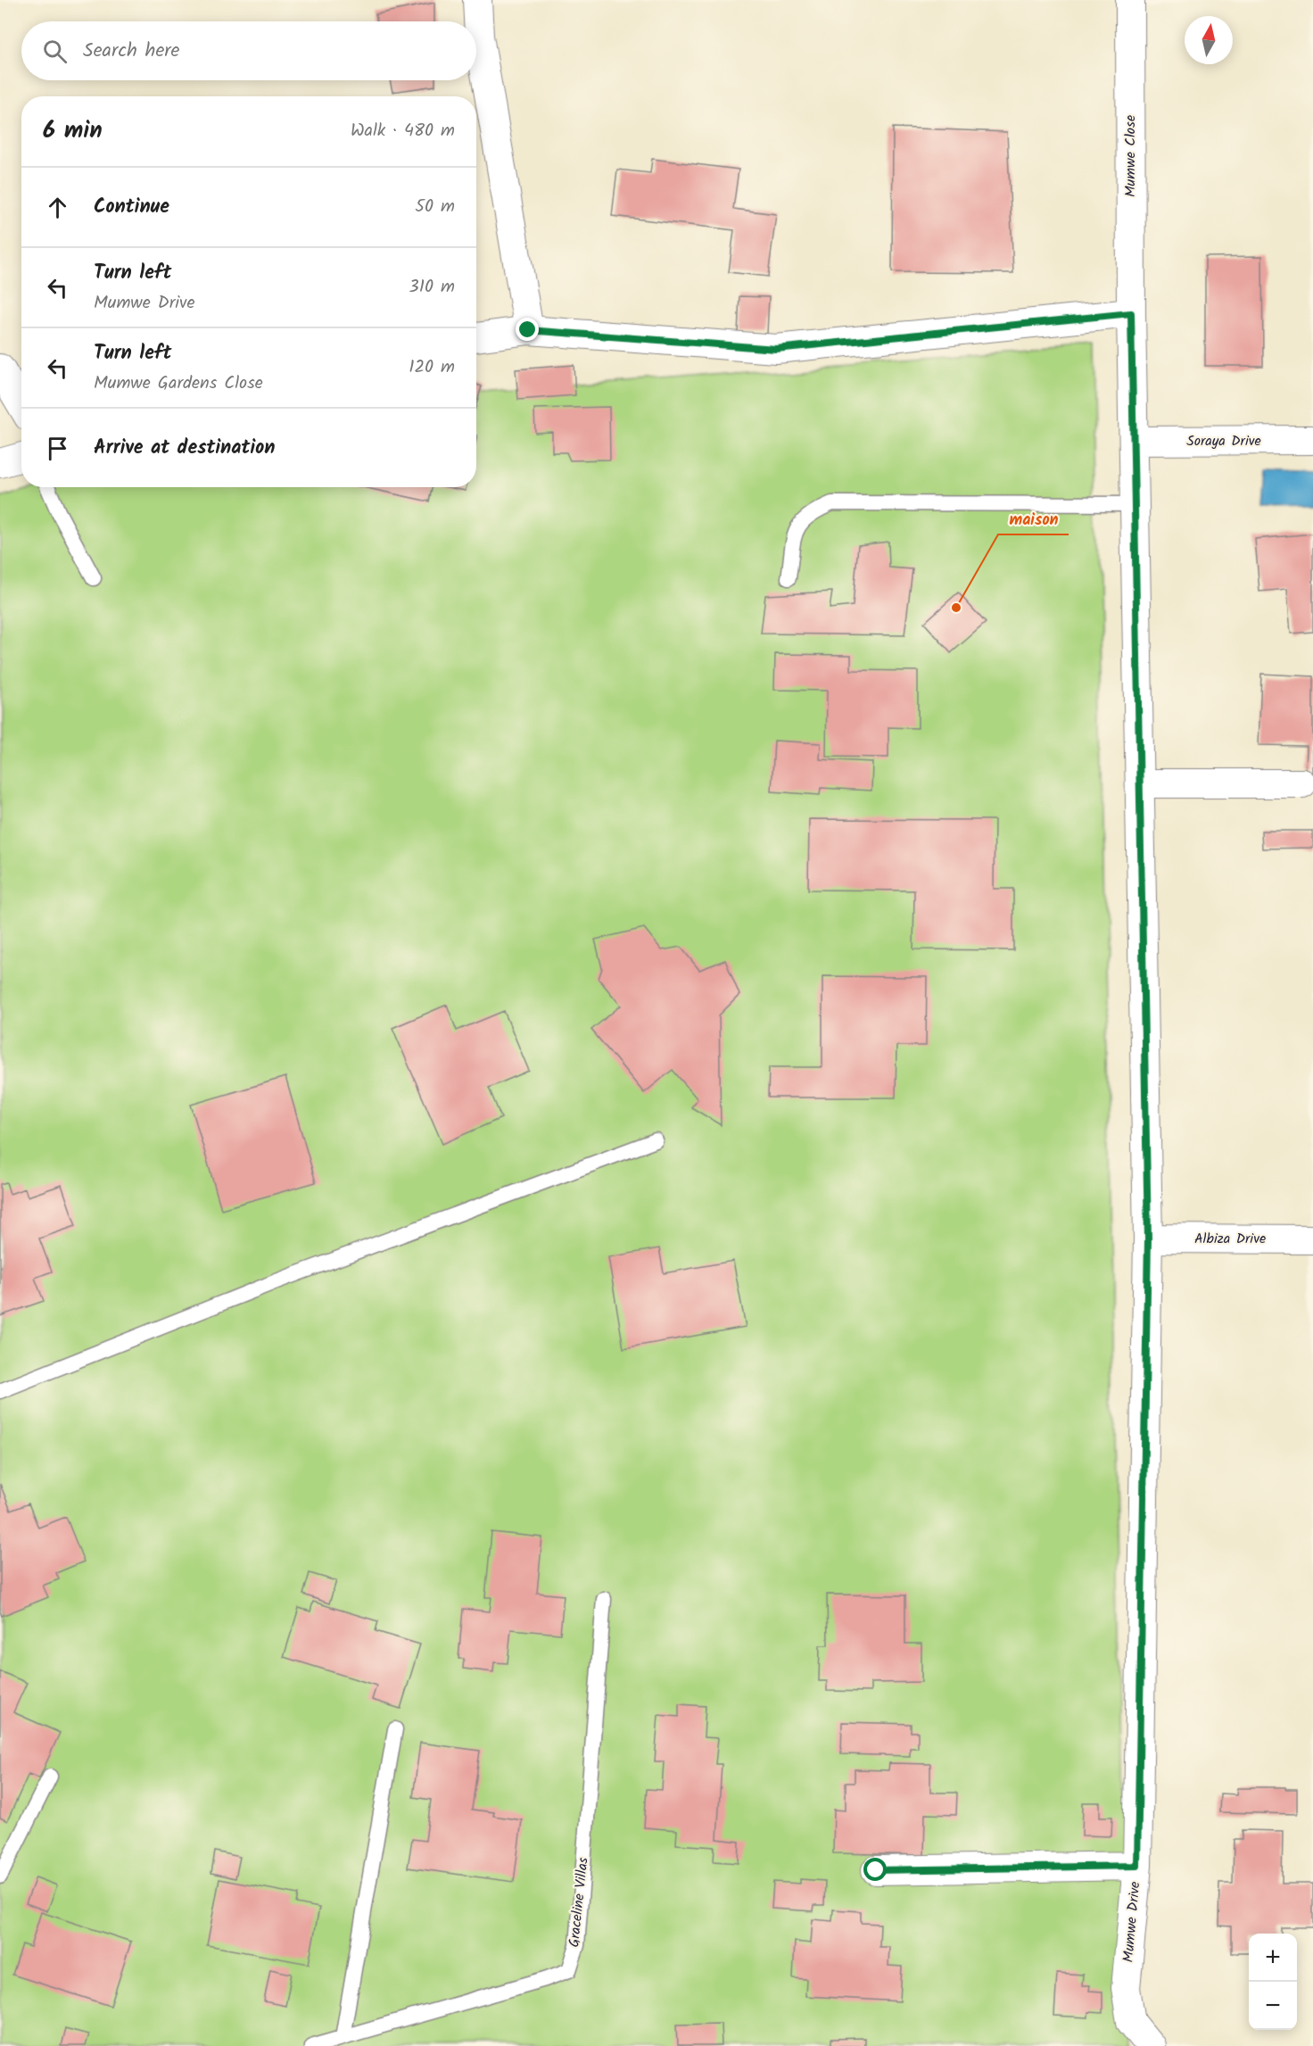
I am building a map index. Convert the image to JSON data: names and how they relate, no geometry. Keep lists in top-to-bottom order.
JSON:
{
  "streets": {
    "street": [
      "Mumwe Close",
      "Soraya Drive",
      "Albiza Drive",
      "Mumwe Drive"
    ],
    "lane": ["Graceline Villas"]
  },
  "crossings": [
    ["Mumwe Close", "Mumwe Drive"],
    ["Soraya Drive", "Mumwe Drive"],
    ["Albiza Drive", "Mumwe Drive"]
  ],
  "places": ["maison"],
  "north": "top",
  "page": {
    "search": "Search here",
    "heading": ["6 min", "Walk · 480 m"],
    "list": [
      ["Continue", "50 m"],
      ["Turn left", "Mumwe Drive", "310 m"],
      ["Turn left", "Mumwe Gardens Close", "120 m"],
      "Arrive at destination"
    ],
    "map_buttons": ["+", "−"]
  }
}
